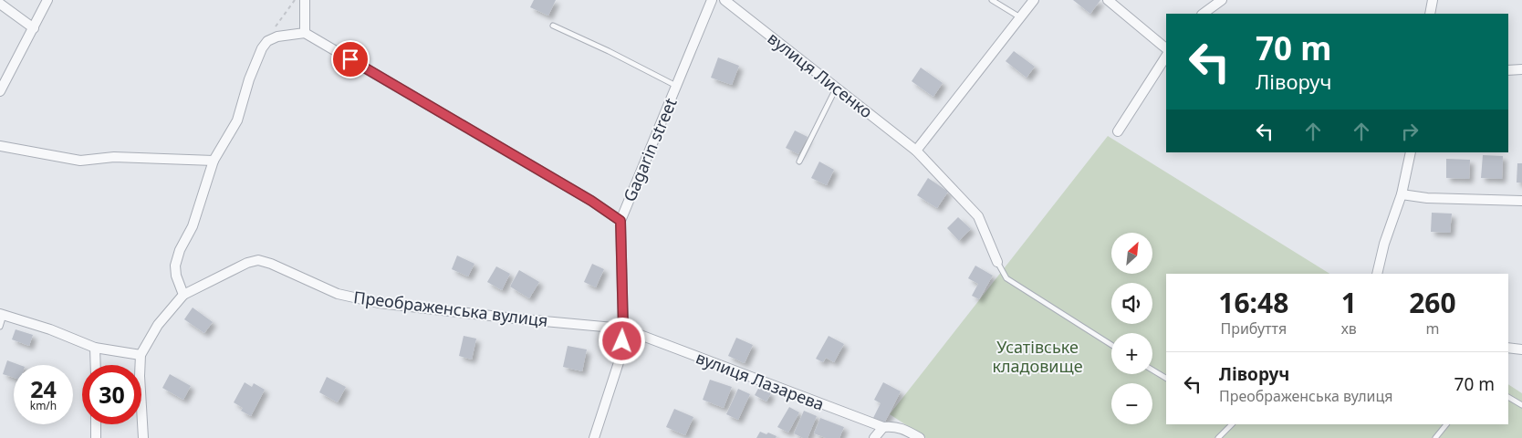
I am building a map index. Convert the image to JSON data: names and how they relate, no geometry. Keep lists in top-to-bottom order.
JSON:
{
  "streets": {
    "street": [
      "вулиця Лисенко",
      "Gagarin street",
      "Преображенська вулиця",
      "вулиця Лазарева"
    ]
  },
  "crossings": [
    ["Gagarin street", "Преображенська вулиця"],
    ["Gagarin street", "вулиця Лазарева"],
    ["Преображенська вулиця", "вулиця Лазарева"]
  ],
  "parks": ["Усатівське кладовище"],
  "north": "top right",
  "page": {
    "turn": ["70 m", "Ліворуч"],
    "map_buttons": ["+", "−"],
    "eta": [
      "16:48",
      "Прибуття",
      "1",
      "хв",
      "260",
      "m"
    ],
    "list": [
      {
        "name": "Ліворуч",
        "note": "Преображенська вулиця",
        "value": "70 m"
      }
    ],
    "speed": "24 km/h",
    "limit": "30"
  }
}
